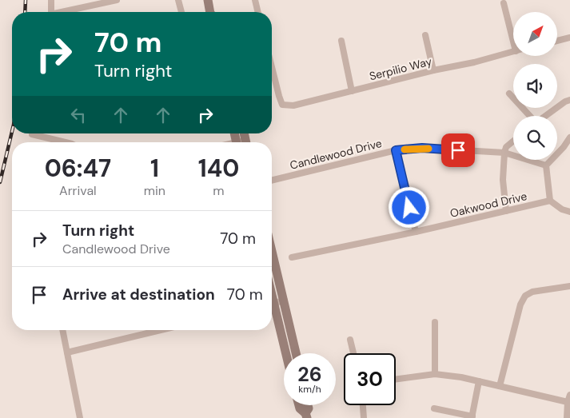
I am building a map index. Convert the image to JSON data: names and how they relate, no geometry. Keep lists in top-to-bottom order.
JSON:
{
  "streets": {
    "street": ["Serpilio Way", "Candlewood Drive", "Oakwood Drive"]
  },
  "north": "top right",
  "page": {
    "turn": ["70 m", "Turn right"],
    "eta": [
      "06:47",
      "Arrival",
      "1",
      "min",
      "140",
      "m"
    ],
    "list": [
      {
        "name": "Turn right",
        "note": "Candlewood Drive",
        "value": "70 m"
      },
      {
        "name": "Arrive at destination",
        "value": "70 m"
      }
    ],
    "speed": "26 km/h",
    "limit": "30"
  }
}
